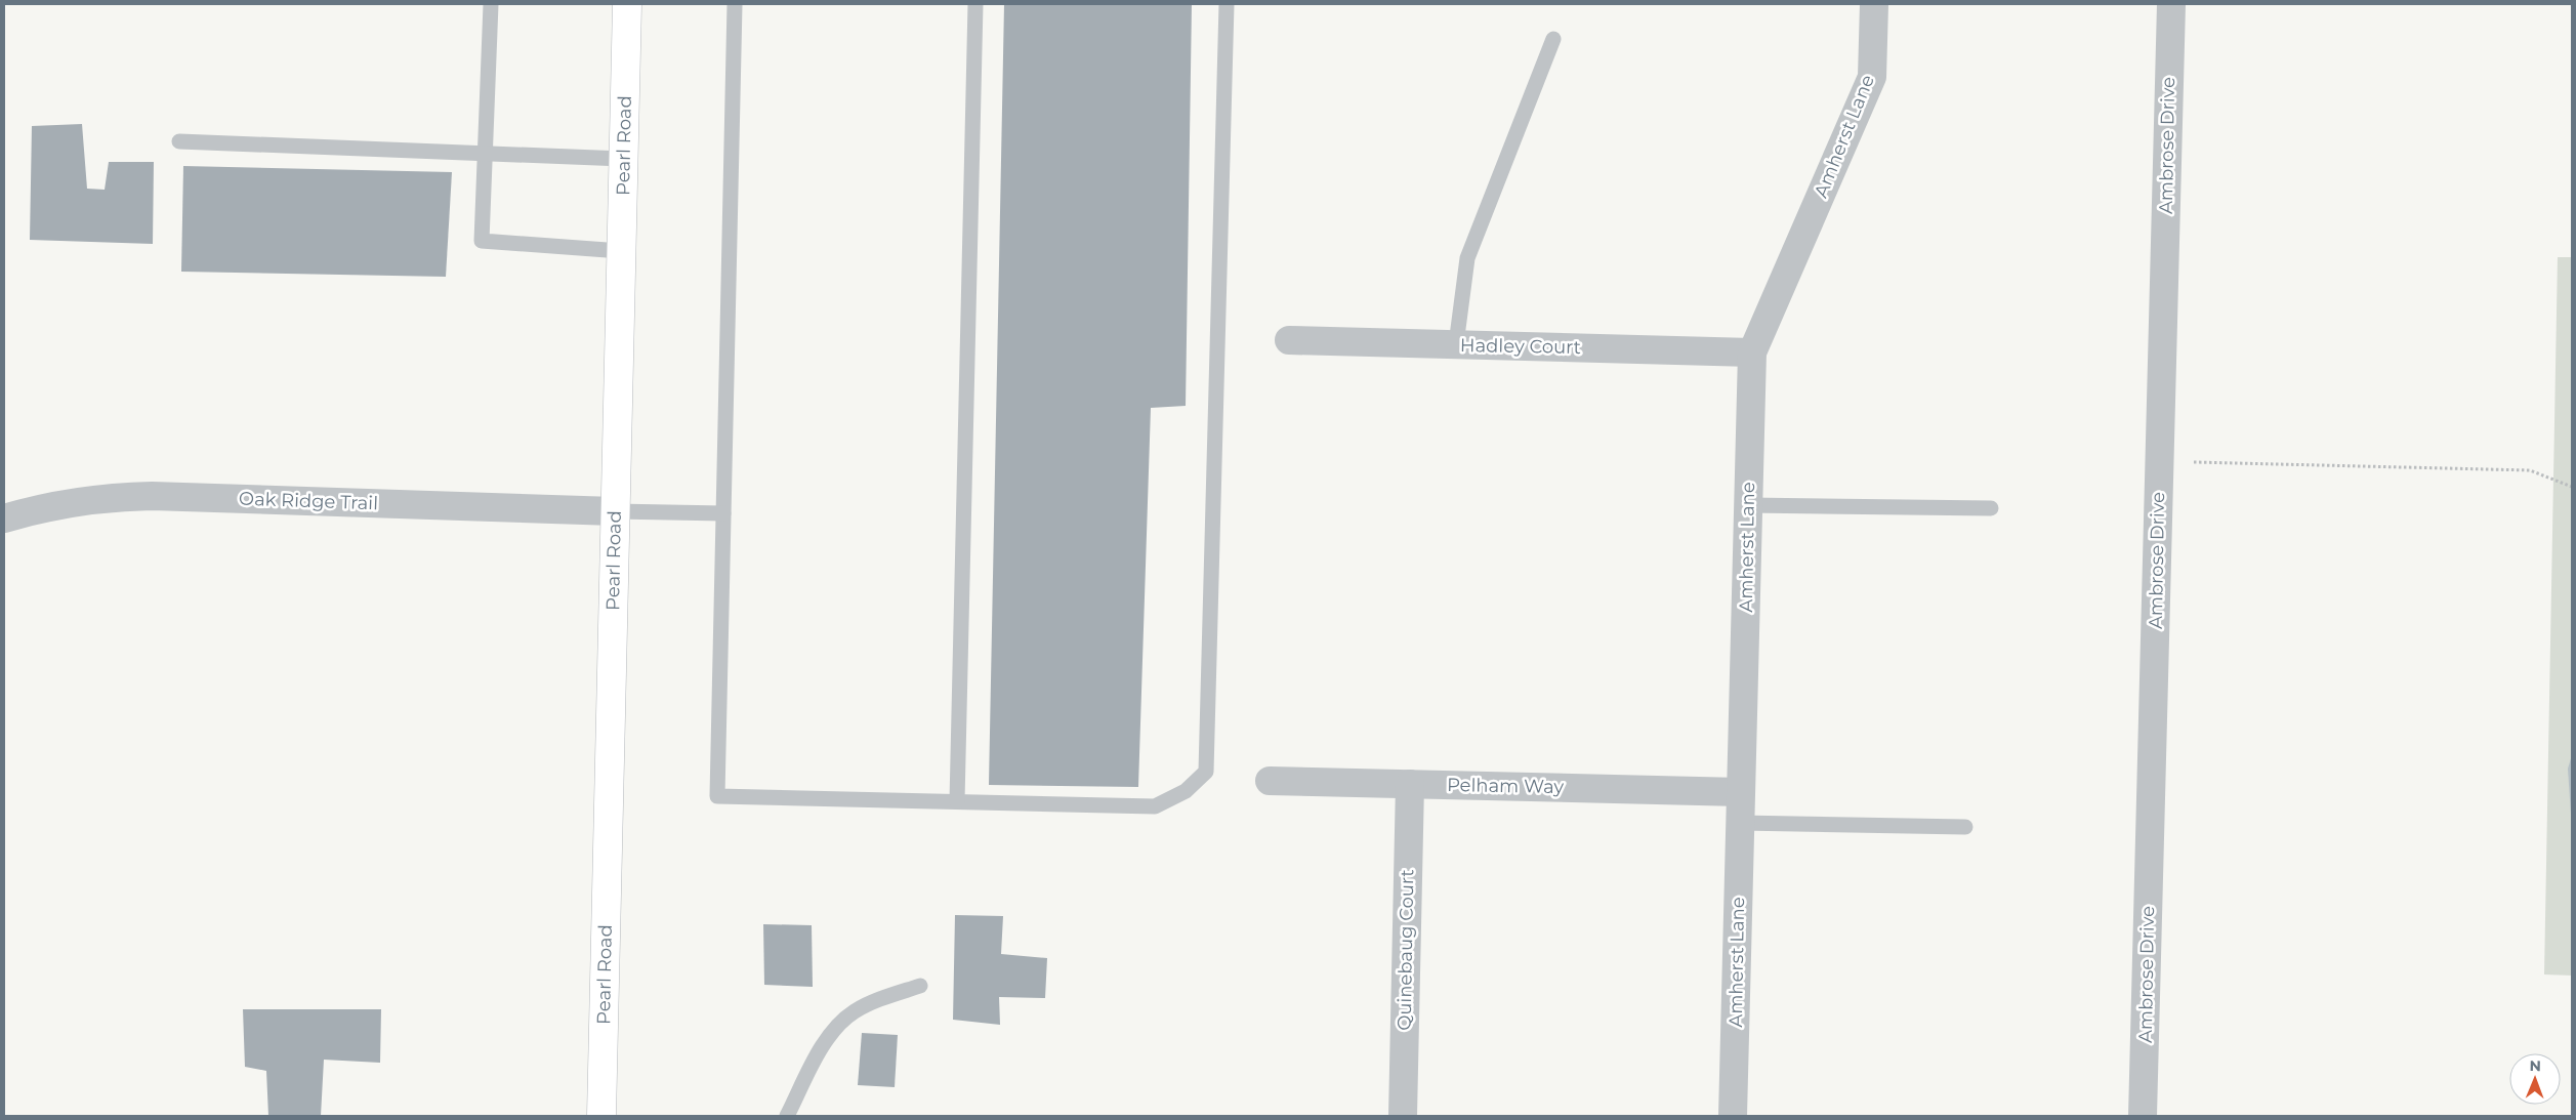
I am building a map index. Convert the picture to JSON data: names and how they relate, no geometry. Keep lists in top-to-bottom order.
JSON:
{
  "streets": {
    "main road": ["Pearl Road"],
    "street": [
      "Amherst Lane",
      "Ambrose Drive",
      "Hadley Court",
      "Oak Ridge Trail",
      "Pelham Way",
      "Quinebaug Court"
    ]
  },
  "crossings": [
    ["Amherst Lane", "Hadley Court"],
    ["Amherst Lane", "Pelham Way"],
    ["Pearl Road", "Oak Ridge Trail"],
    ["Pelham Way", "Quinebaug Court"]
  ],
  "north": "top"
}
